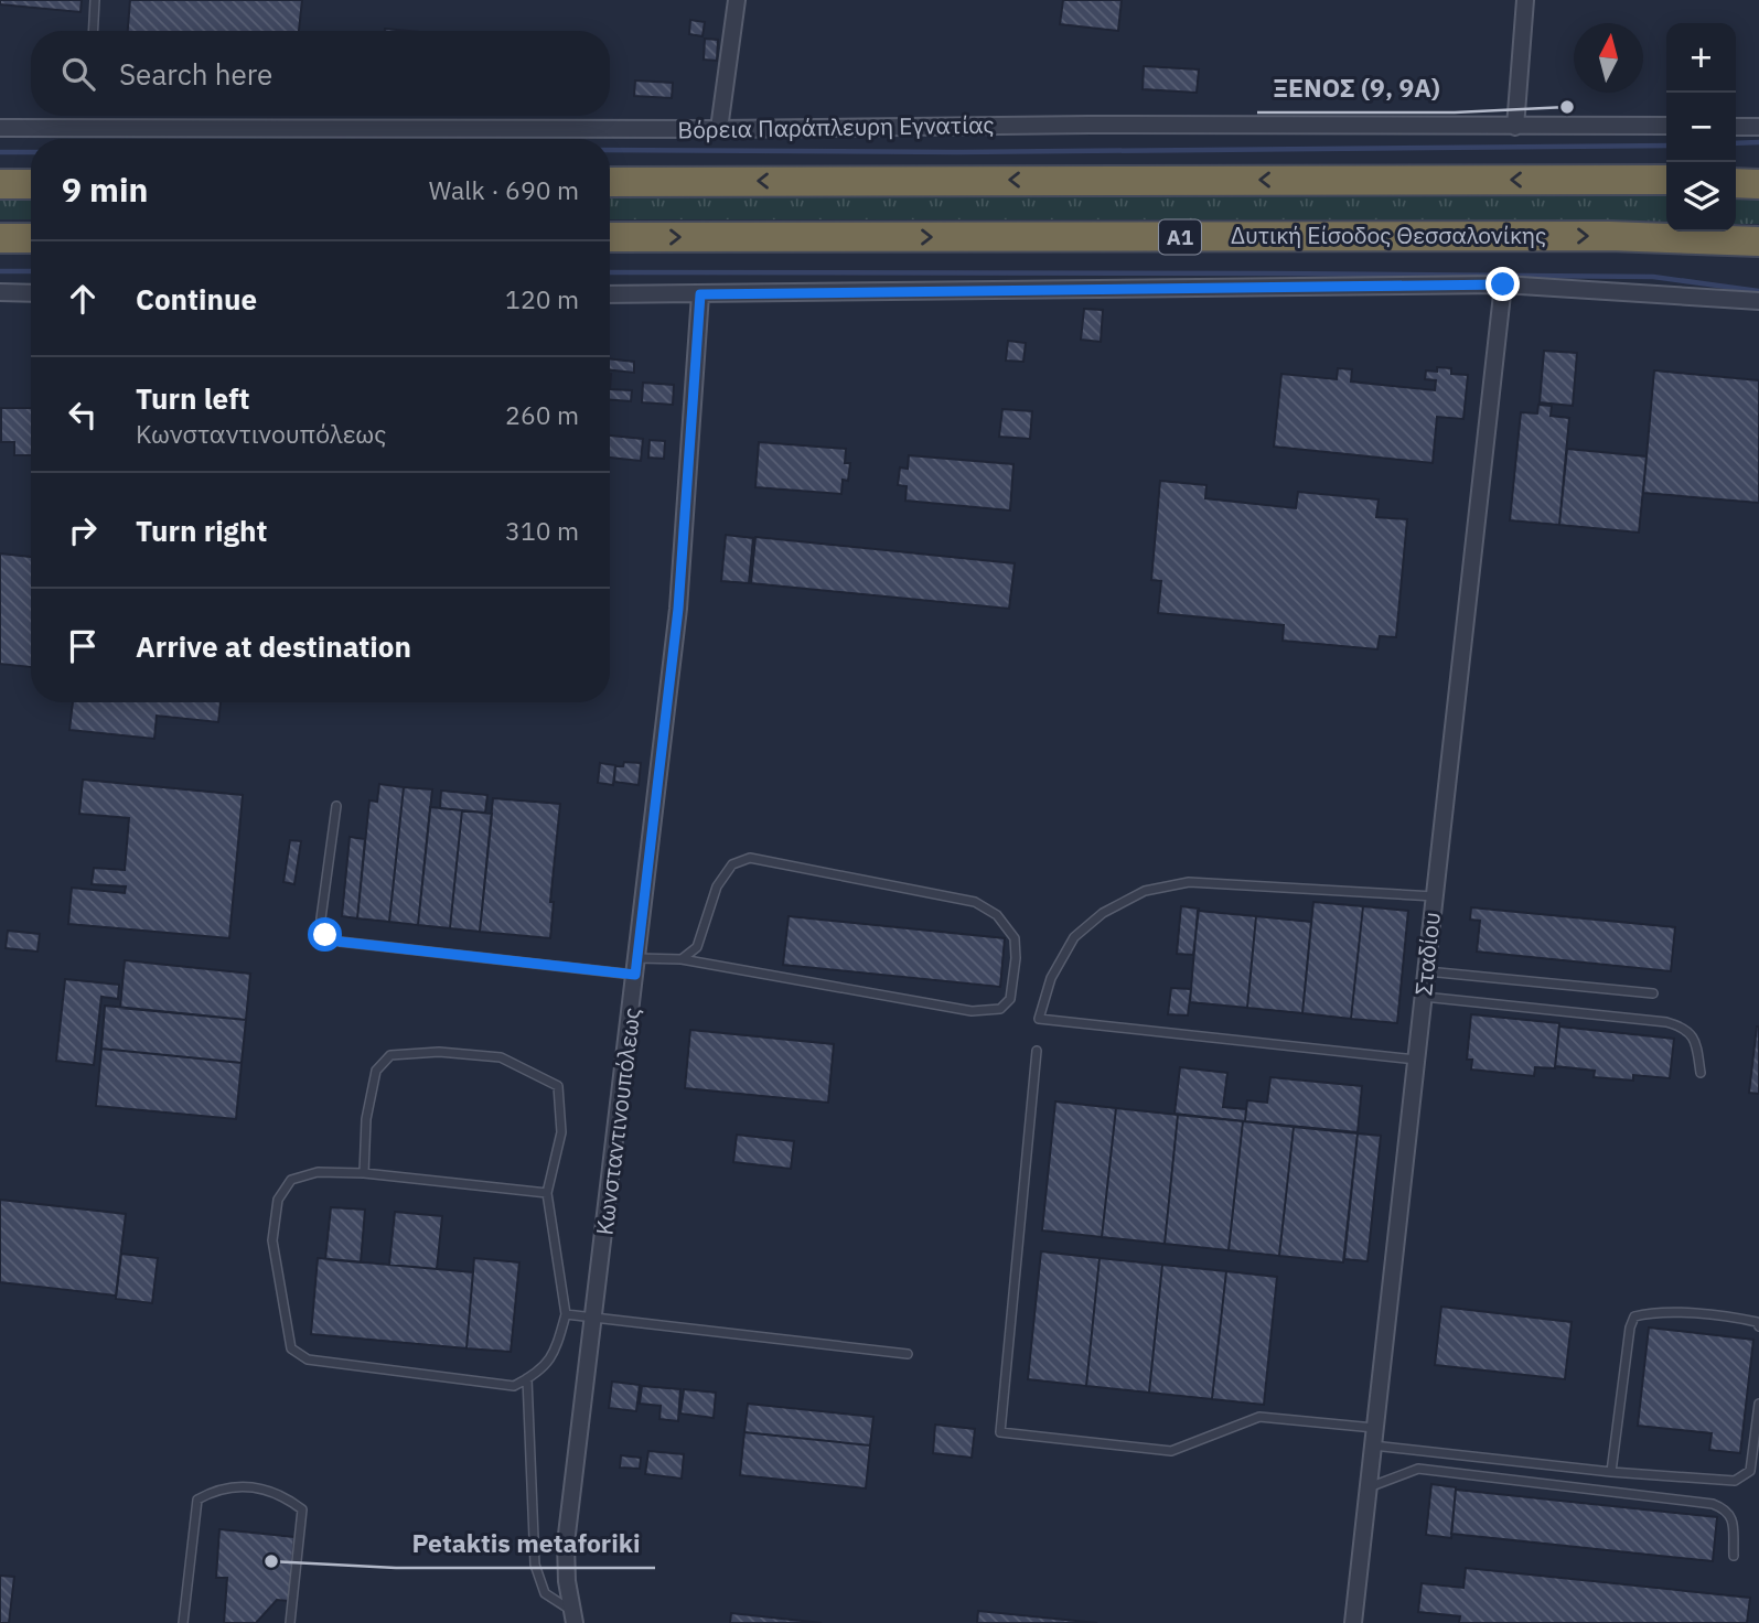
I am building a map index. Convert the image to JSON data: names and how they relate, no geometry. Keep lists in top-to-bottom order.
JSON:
{
  "streets": {
    "highway": ["Δυτική Είσοδος Θεσσαλονίκης", "Α1"],
    "street": ["Βόρεια Παράπλευρη Εγνατίας", "Σταδίου", "Κωνσταντινουπόλεως"]
  },
  "places": ["ΞΕΝΟΣ (9, 9Α)", "Petaktis metaforiki"],
  "north": "top",
  "page": {
    "map_buttons": ["+", "−"],
    "search": "Search here",
    "heading": ["9 min", "Walk · 690 m"],
    "list": [
      ["Continue", "120 m"],
      ["Turn left", "Κωνσταντινουπόλεως", "260 m"],
      ["Turn right", "310 m"],
      "Arrive at destination"
    ]
  }
}
